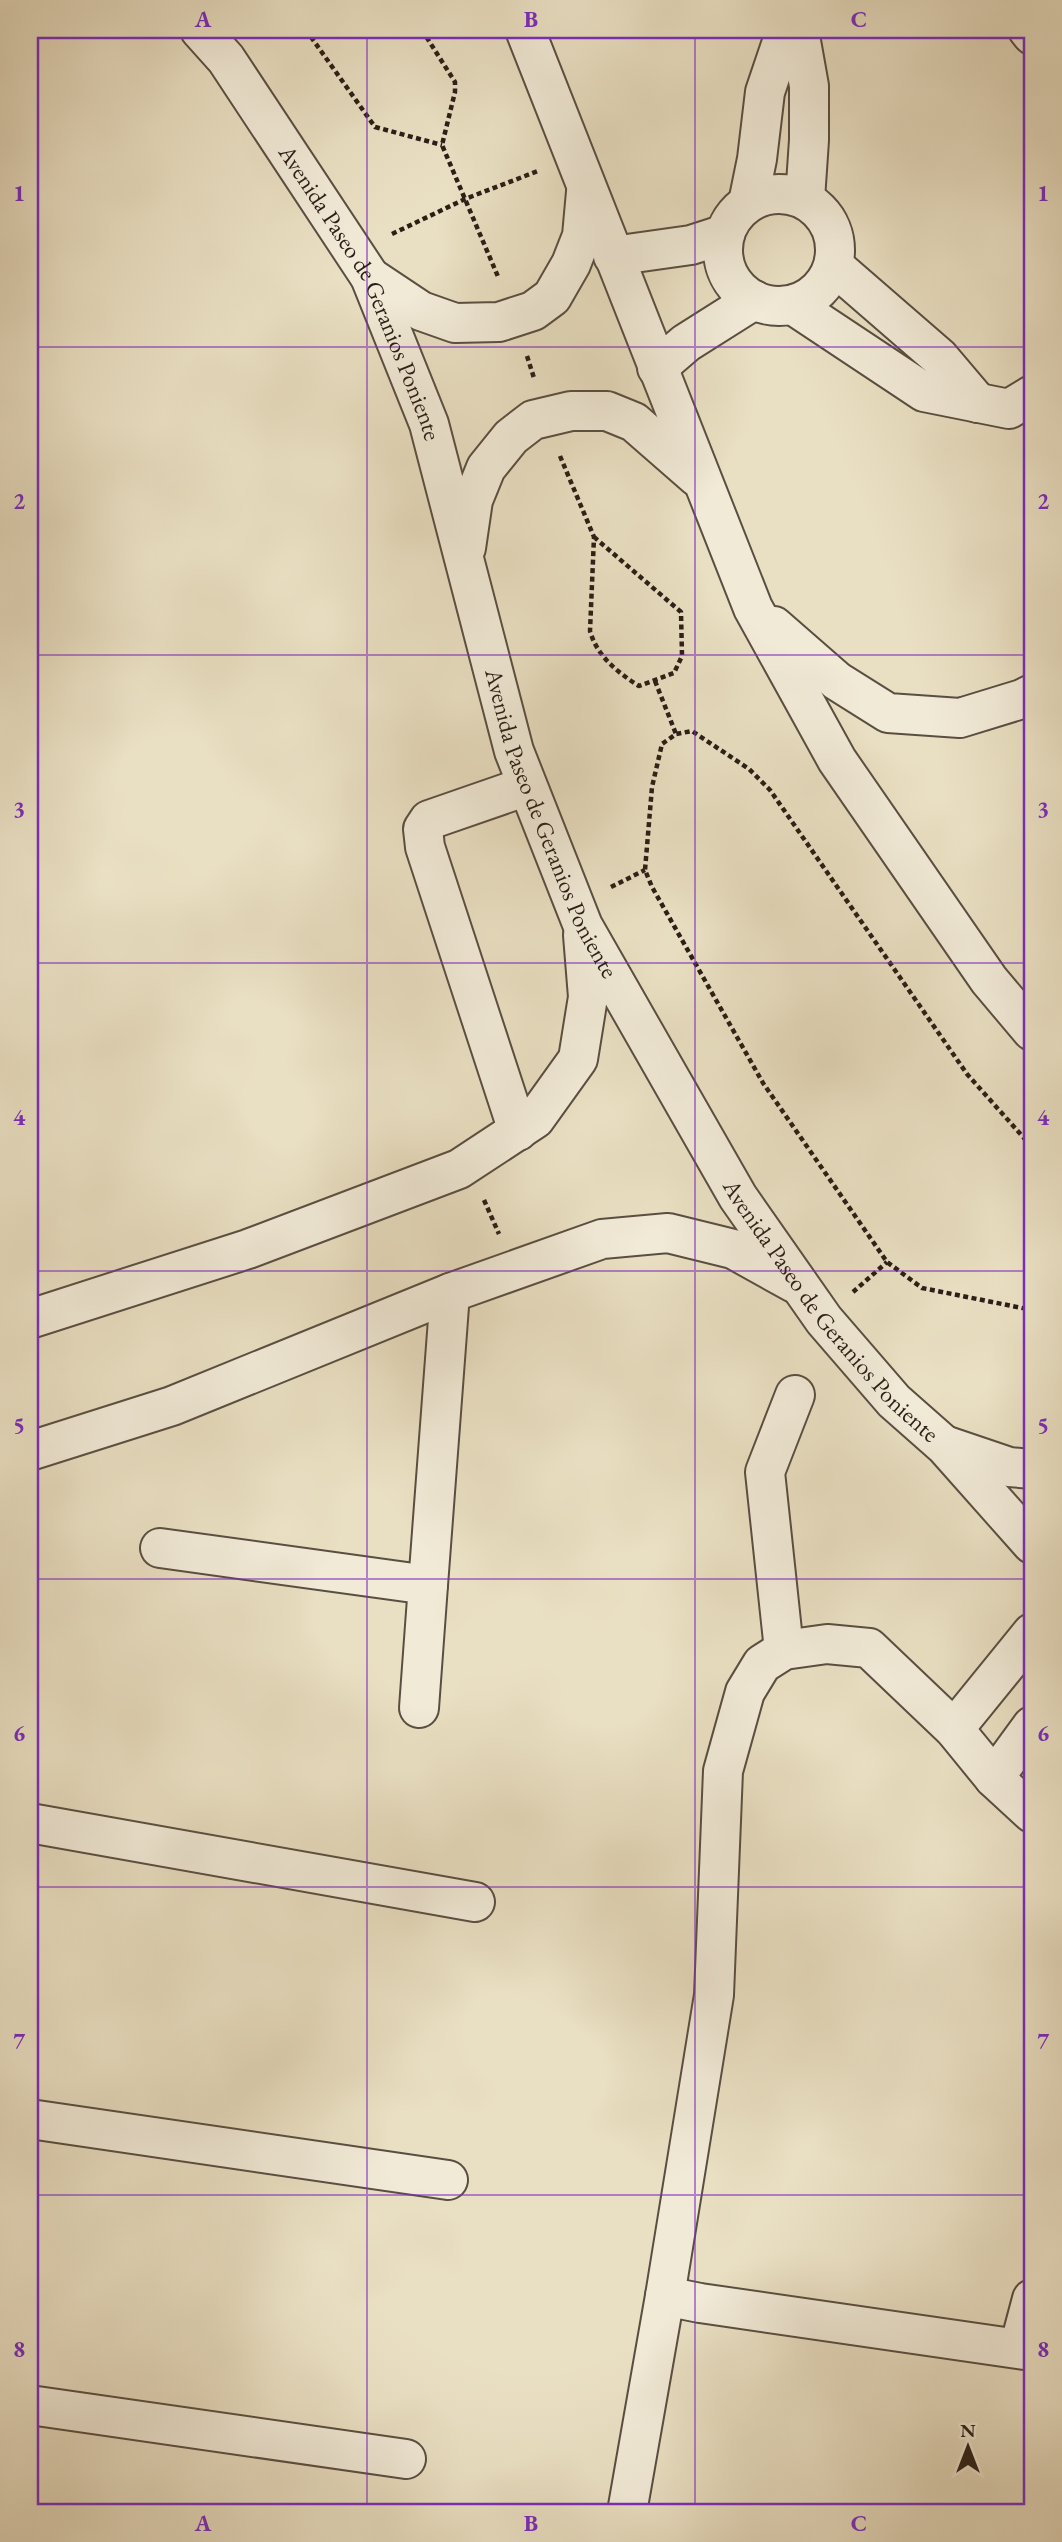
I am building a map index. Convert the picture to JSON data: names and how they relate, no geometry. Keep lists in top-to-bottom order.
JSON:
{
  "streets": {
    "street": ["Avenida Paseo de Geranios Poniente"]
  },
  "north": "top",
  "grid": {
    "columns": ["A", "B", "C"],
    "rows": [
      "1",
      "2",
      "3",
      "4",
      "5",
      "6",
      "7",
      "8"
    ]
  }
}
